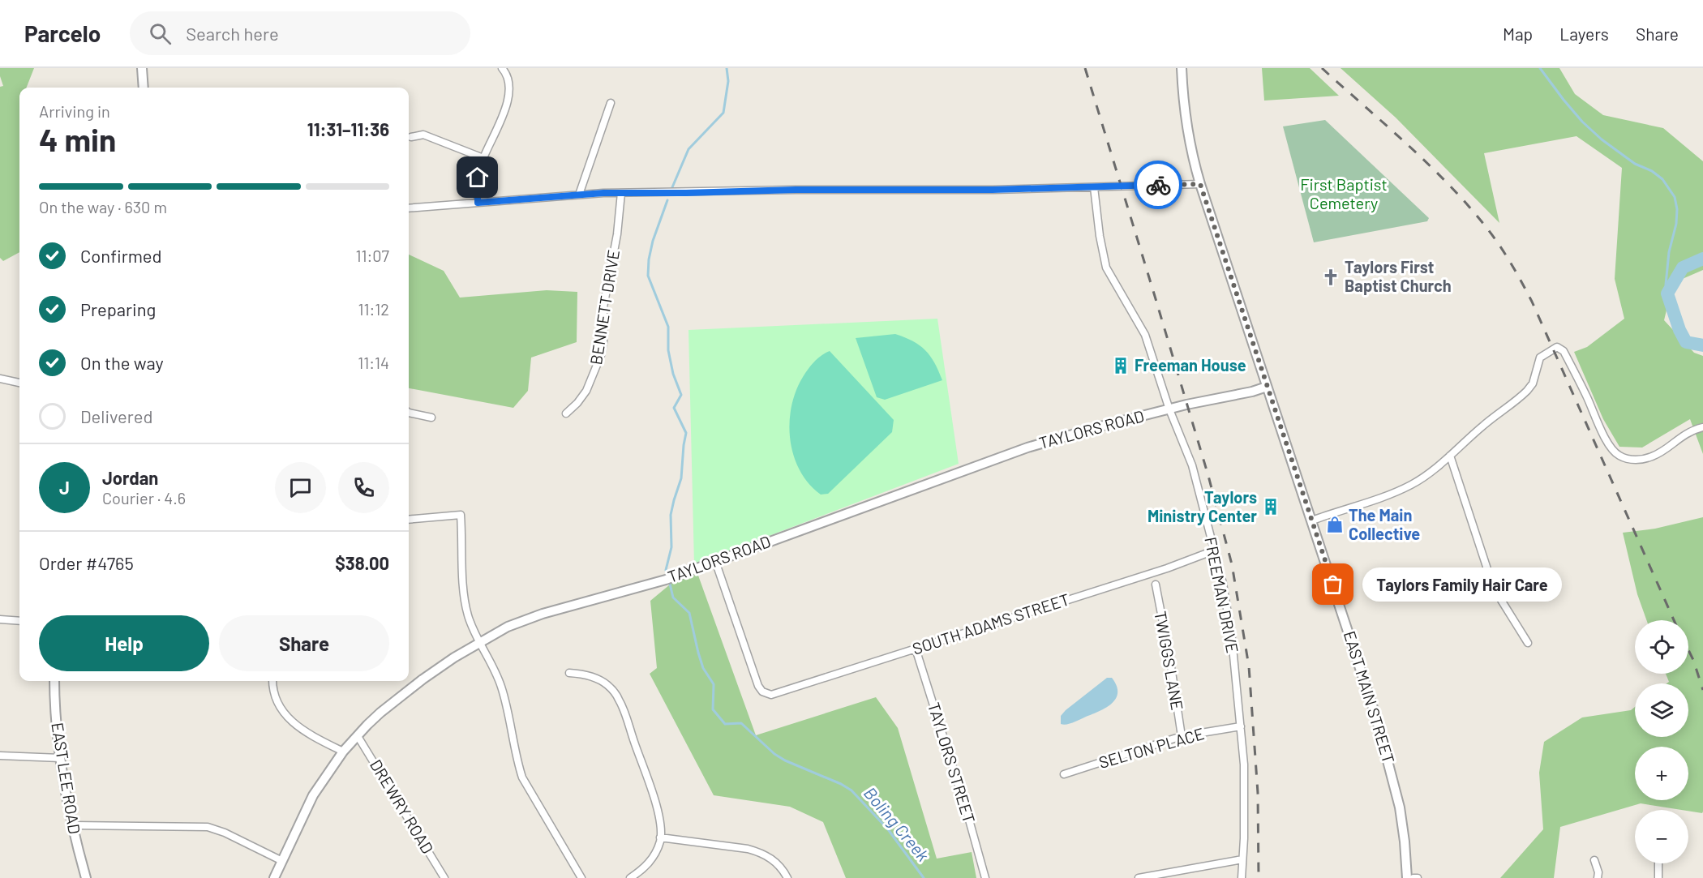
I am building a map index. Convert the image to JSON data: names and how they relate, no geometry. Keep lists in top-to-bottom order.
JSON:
{
  "streets": {
    "street": [
      "BENNETT DRIVE",
      "TAYLORS ROAD",
      "FREEMAN DRIVE",
      "SOUTH ADAMS STREET",
      "TWIGGS LANE",
      "EAST MAIN STREET",
      "SELTON PLACE",
      "TAYLORS STREET",
      "EAST LEE ROAD",
      "DREWRY ROAD"
    ]
  },
  "crossings": [
    ["TAYLORS ROAD", "FREEMAN DRIVE"],
    ["TAYLORS ROAD", "SOUTH ADAMS STREET"],
    ["TAYLORS ROAD", "EAST MAIN STREET"],
    ["TAYLORS ROAD", "DREWRY ROAD"],
    ["FREEMAN DRIVE", "SOUTH ADAMS STREET"],
    ["FREEMAN DRIVE", "SELTON PLACE"],
    ["SOUTH ADAMS STREET", "TAYLORS STREET"],
    ["TWIGGS LANE", "SELTON PLACE"]
  ],
  "water": ["Boling Creek"],
  "parks": ["First Baptist Cemetery"],
  "places": {
    "church": ["Taylors First Baptist Church"],
    "building": ["Freeman House", "Taylors Ministry Center"],
    "shop": ["The Main Collective"],
    "other": ["Taylors Family Hair Care"]
  },
  "page": {
    "header": "Parcelo",
    "search": "Search here",
    "nav": ["Map", "Layers", "Share"],
    "heading": ["4 min", "Arriving in", "11:31–11:36"],
    "panel": [
      "Jordan",
      "Courier · 4.6",
      "Order #4765",
      "$38.00"
    ],
    "bar": "On the way · 630 m",
    "list": [
      ["Confirmed", "11:07"],
      ["Preparing", "11:12"],
      ["On the way", "11:14"],
      "Delivered"
    ],
    "round": "J",
    "bubble": "Taylors Family Hair Care",
    "buttons": ["Help", "Share"],
    "map_buttons": ["+", "−"]
  }
}
